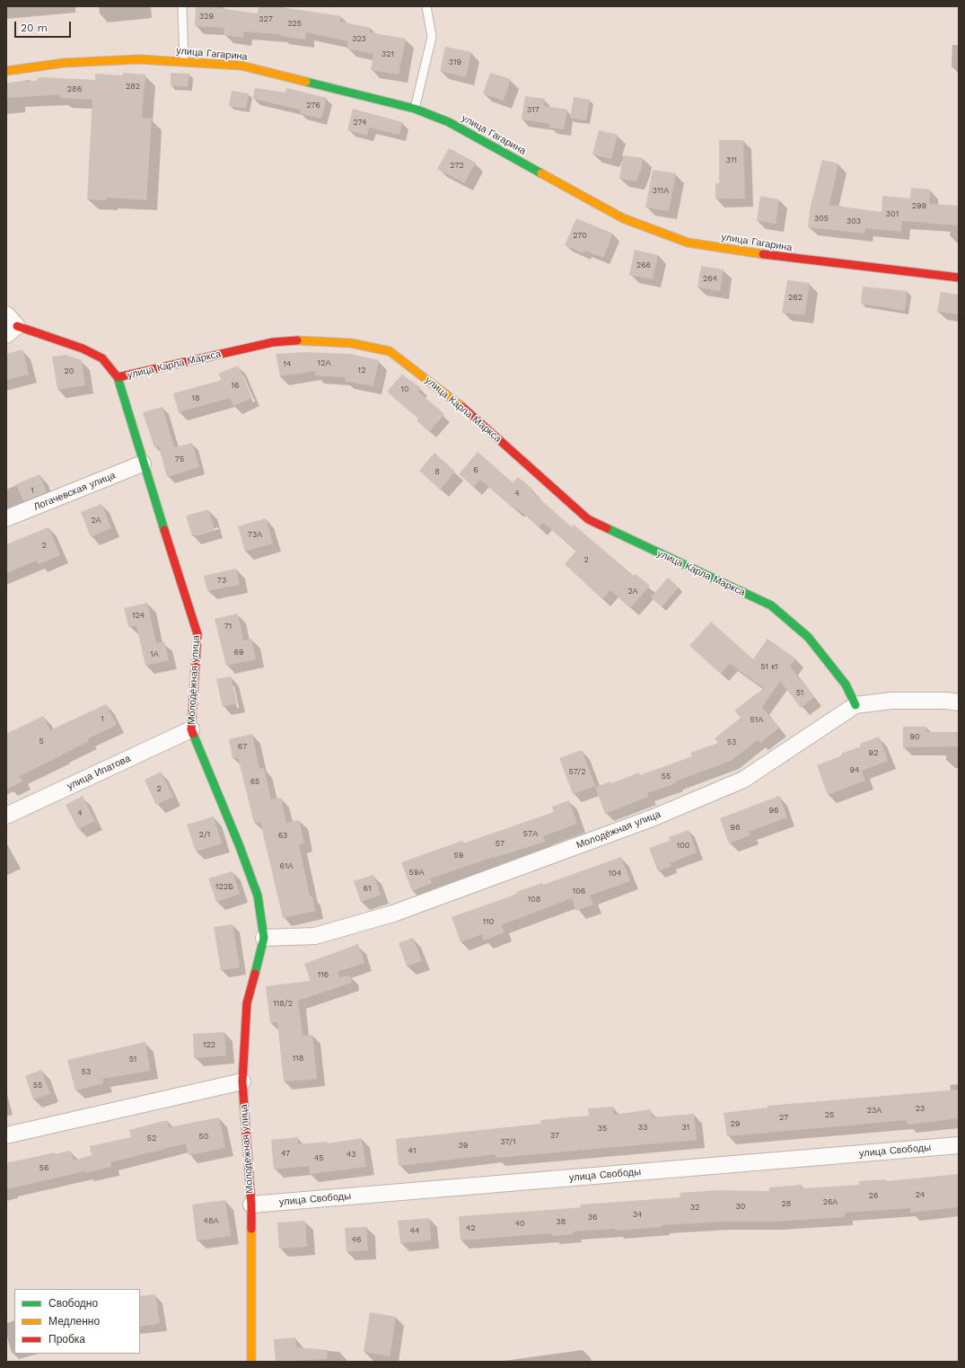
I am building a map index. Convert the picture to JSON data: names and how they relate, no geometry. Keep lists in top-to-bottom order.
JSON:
{
  "streets": {
    "street": [
      "улица Гагарина",
      "улица Карла Маркса",
      "Логачевская улица",
      "Молодёжная улица",
      "улица Ипатова",
      "улица Свободы"
    ]
  },
  "crossings": [
    ["улица Карла Маркса", "Молодёжная улица"],
    ["Логачевская улица", "Молодёжная улица"],
    ["Молодёжная улица", "улица Ипатова"],
    ["Молодёжная улица", "улица Свободы"]
  ],
  "house_numbers": [
    "329",
    "327",
    "325",
    "323",
    "321",
    "319",
    "282",
    "286",
    "276",
    "317",
    "274",
    "311",
    "272",
    "311А",
    "299",
    "301",
    "305",
    "303",
    "270",
    "266",
    "264",
    "262",
    "12А",
    "14",
    "12",
    "20",
    "16",
    "10",
    "18",
    "75",
    "6",
    "8",
    "1",
    "4",
    "2А",
    "73А",
    "2",
    "2",
    "73",
    "2А",
    "124",
    "71",
    "69",
    "1А",
    "51 к1",
    "51",
    "1",
    "51А",
    "90",
    "5",
    "53",
    "67",
    "92",
    "94",
    "57/2",
    "55",
    "65",
    "2",
    "96",
    "4",
    "98",
    "57А",
    "2/1",
    "63",
    "57",
    "100",
    "59",
    "61А",
    "59А",
    "104",
    "122Б",
    "61",
    "106",
    "108",
    "110",
    "116",
    "118/2",
    "122",
    "118",
    "51",
    "53",
    "55",
    "23",
    "23А",
    "25",
    "27",
    "29",
    "33",
    "31",
    "35",
    "37",
    "50",
    "52",
    "37/1",
    "39",
    "41",
    "47",
    "43",
    "45",
    "56",
    "24",
    "26",
    "26А",
    "28",
    "30",
    "32",
    "34",
    "36",
    "48А",
    "38",
    "40",
    "42",
    "44",
    "46"
  ],
  "legend": ["Свободно", "Медленно", "Пробка"],
  "scale_bar": "20 m"
}
